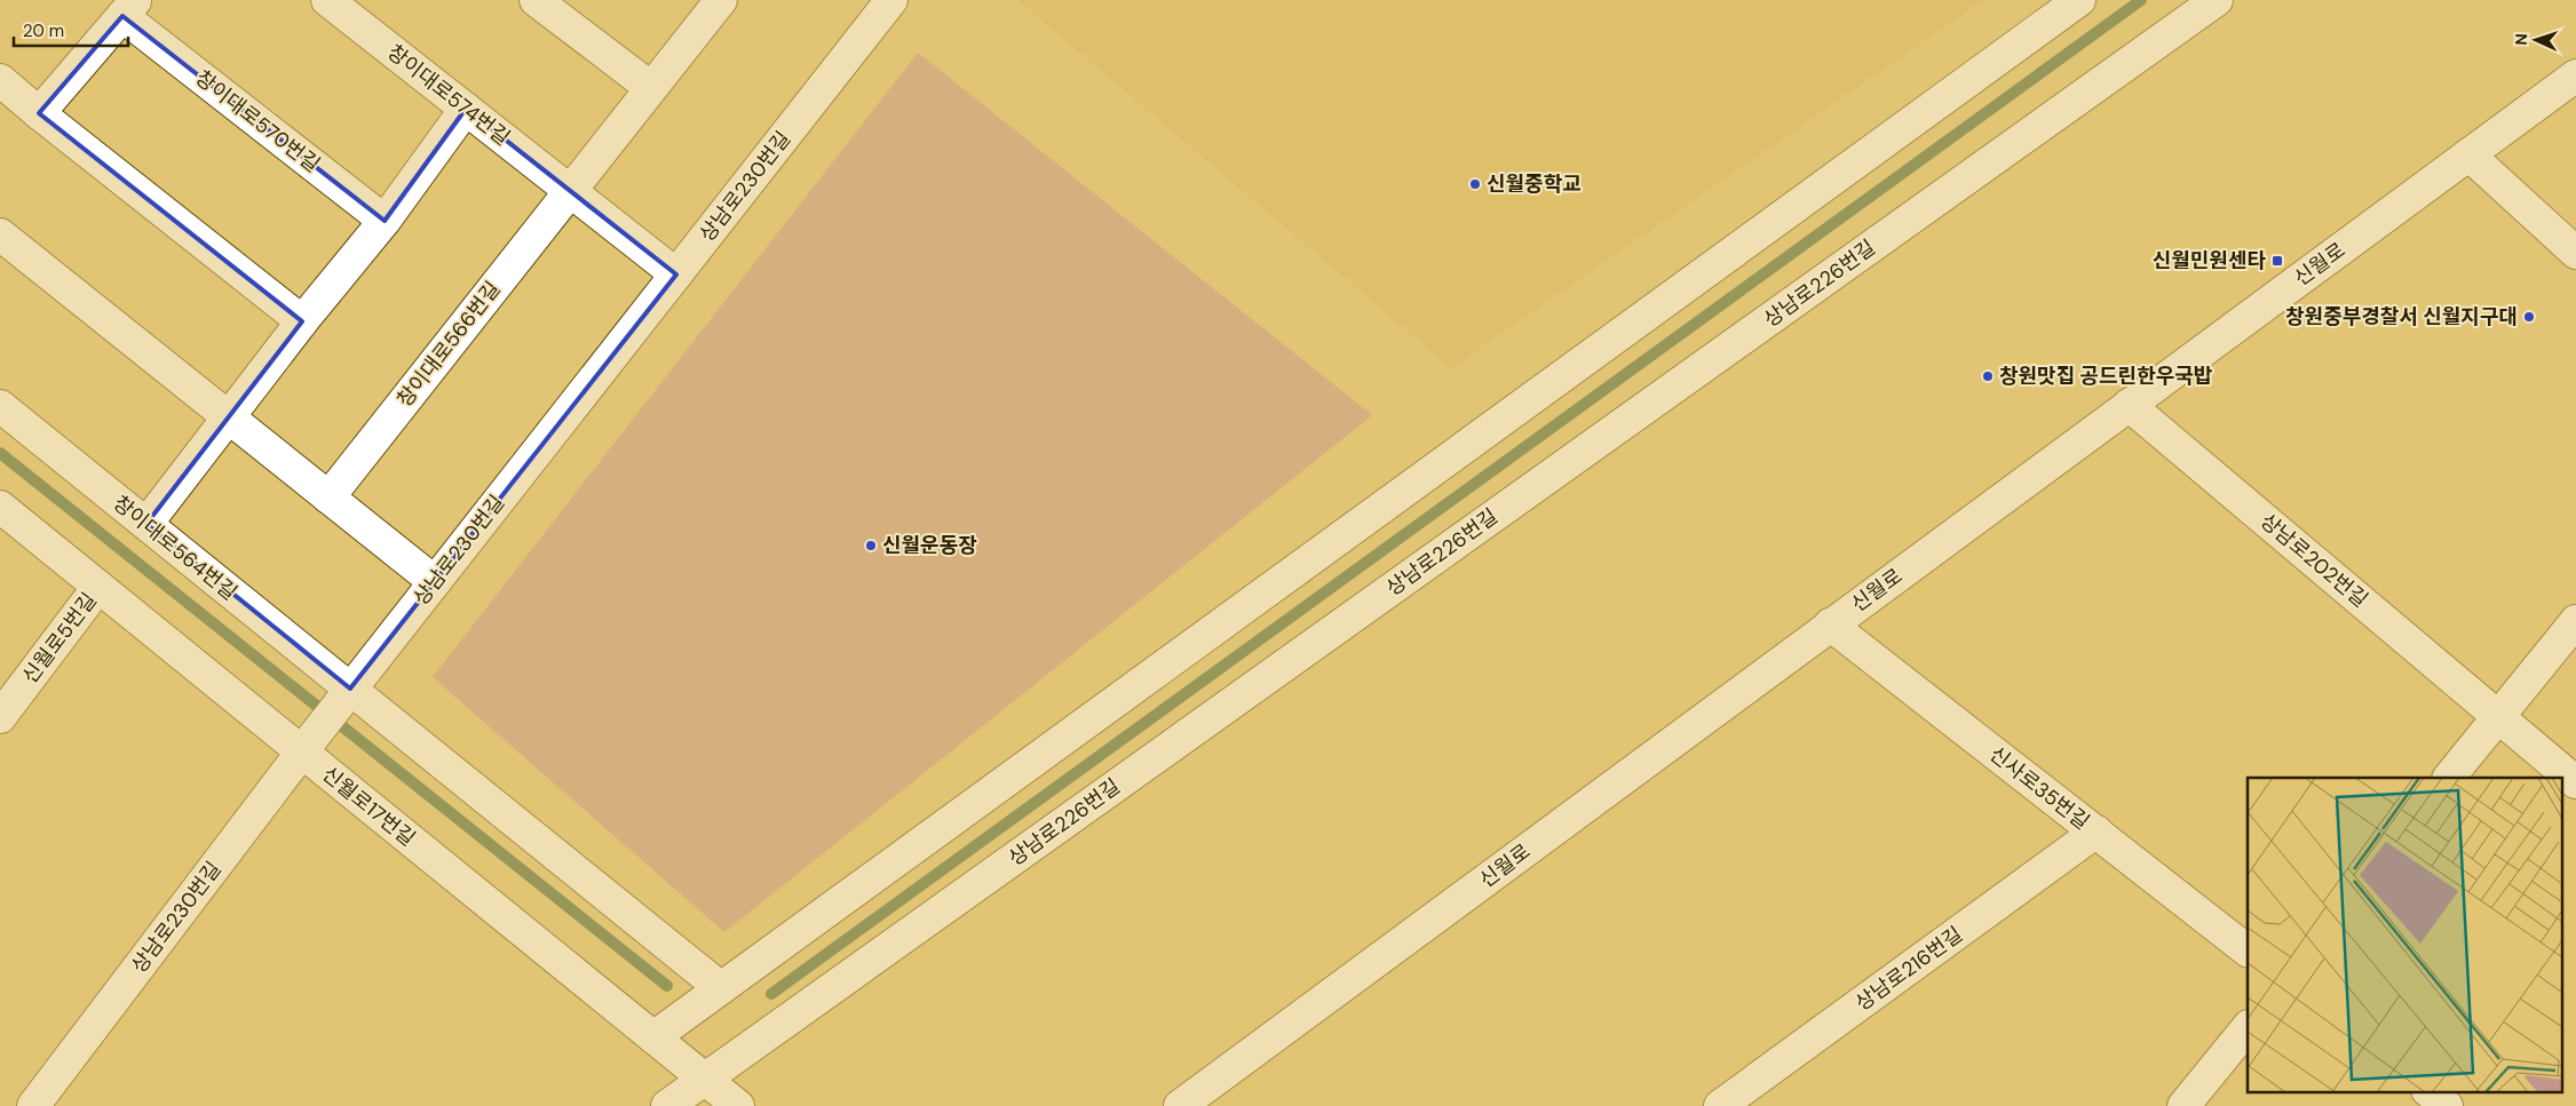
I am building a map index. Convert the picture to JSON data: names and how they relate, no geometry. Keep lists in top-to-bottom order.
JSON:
{
  "streets": {
    "street": [
      "창이대로574번길",
      "창이대로570번길",
      "상남로230번길",
      "신월로",
      "상남로226번길",
      "창이대로566번길",
      "창이대로564번길",
      "상남로202번길",
      "신월로5번길",
      "신사로35번길",
      "신월로17번길",
      "상남로216번길"
    ]
  },
  "crossings": [
    ["창이대로574번길", "상남로230번길"],
    ["창이대로574번길", "창이대로566번길"],
    ["상남로230번길", "창이대로564번길"],
    ["상남로230번길", "신월로17번길"],
    ["신월로", "상남로202번길"],
    ["신월로", "신사로35번길"],
    ["상남로226번길", "신월로17번길"],
    ["신월로5번길", "신월로17번길"],
    ["신사로35번길", "상남로216번길"]
  ],
  "places": {
    "other": [
      "신월중학교",
      "창원중부경찰서 신월지구대",
      "창원맛집 공드린한우국밥",
      "신월운동장"
    ],
    "transit": ["신월민원센타"]
  },
  "scale_bar": "20 m",
  "north": "left"
}
